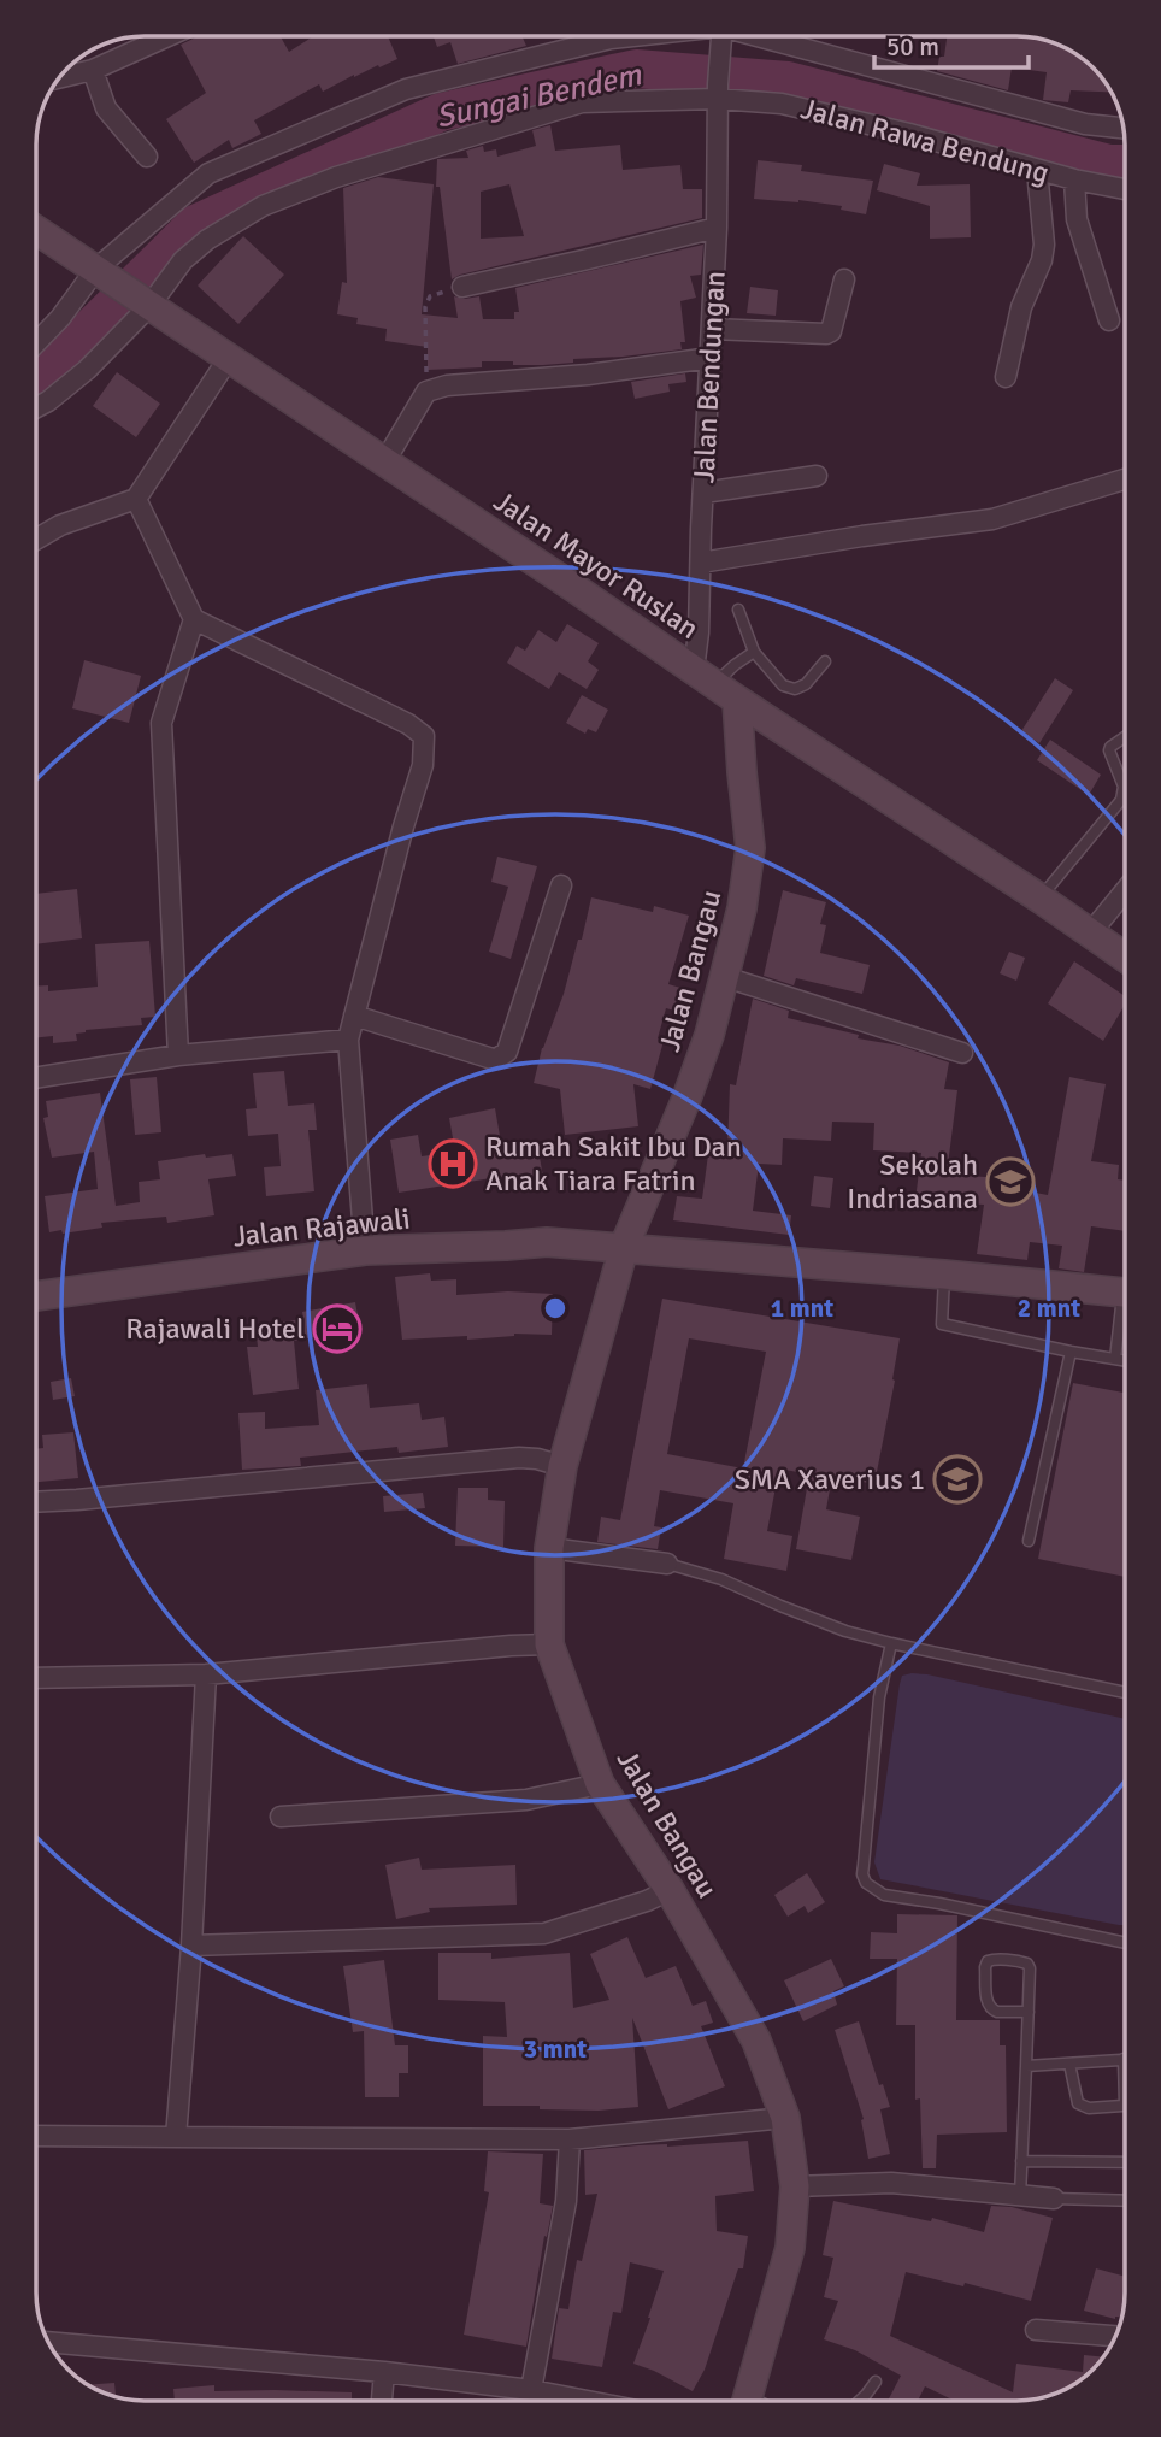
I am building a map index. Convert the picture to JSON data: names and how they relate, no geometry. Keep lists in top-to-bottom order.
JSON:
{
  "streets": {
    "street": [
      "Jalan Rawa Bendung",
      "Jalan Bendungan",
      "Jalan Mayor Ruslan",
      "Jalan Bangau",
      "Jalan Rajawali"
    ]
  },
  "crossings": [
    ["Jalan Rawa Bendung", "Jalan Bendungan"],
    ["Jalan Rawa Bendung", "Jalan Mayor Ruslan"],
    ["Jalan Bendungan", "Jalan Mayor Ruslan"],
    ["Jalan Bendungan", "Jalan Bangau"],
    ["Jalan Mayor Ruslan", "Jalan Bangau"],
    ["Jalan Bangau", "Jalan Rajawali"]
  ],
  "water": ["Sungai Bendem"],
  "places": {
    "hospital": ["Rumah Sakit Ibu Dan Anak Tiara Fatrin"],
    "school or university": ["Sekolah Indriasana", "SMA Xaverius 1"],
    "hotel": ["Rajawali Hotel"]
  },
  "scale_bar": "50 m",
  "rings": ["1 mnt", "2 mnt", "3 mnt"]
}
